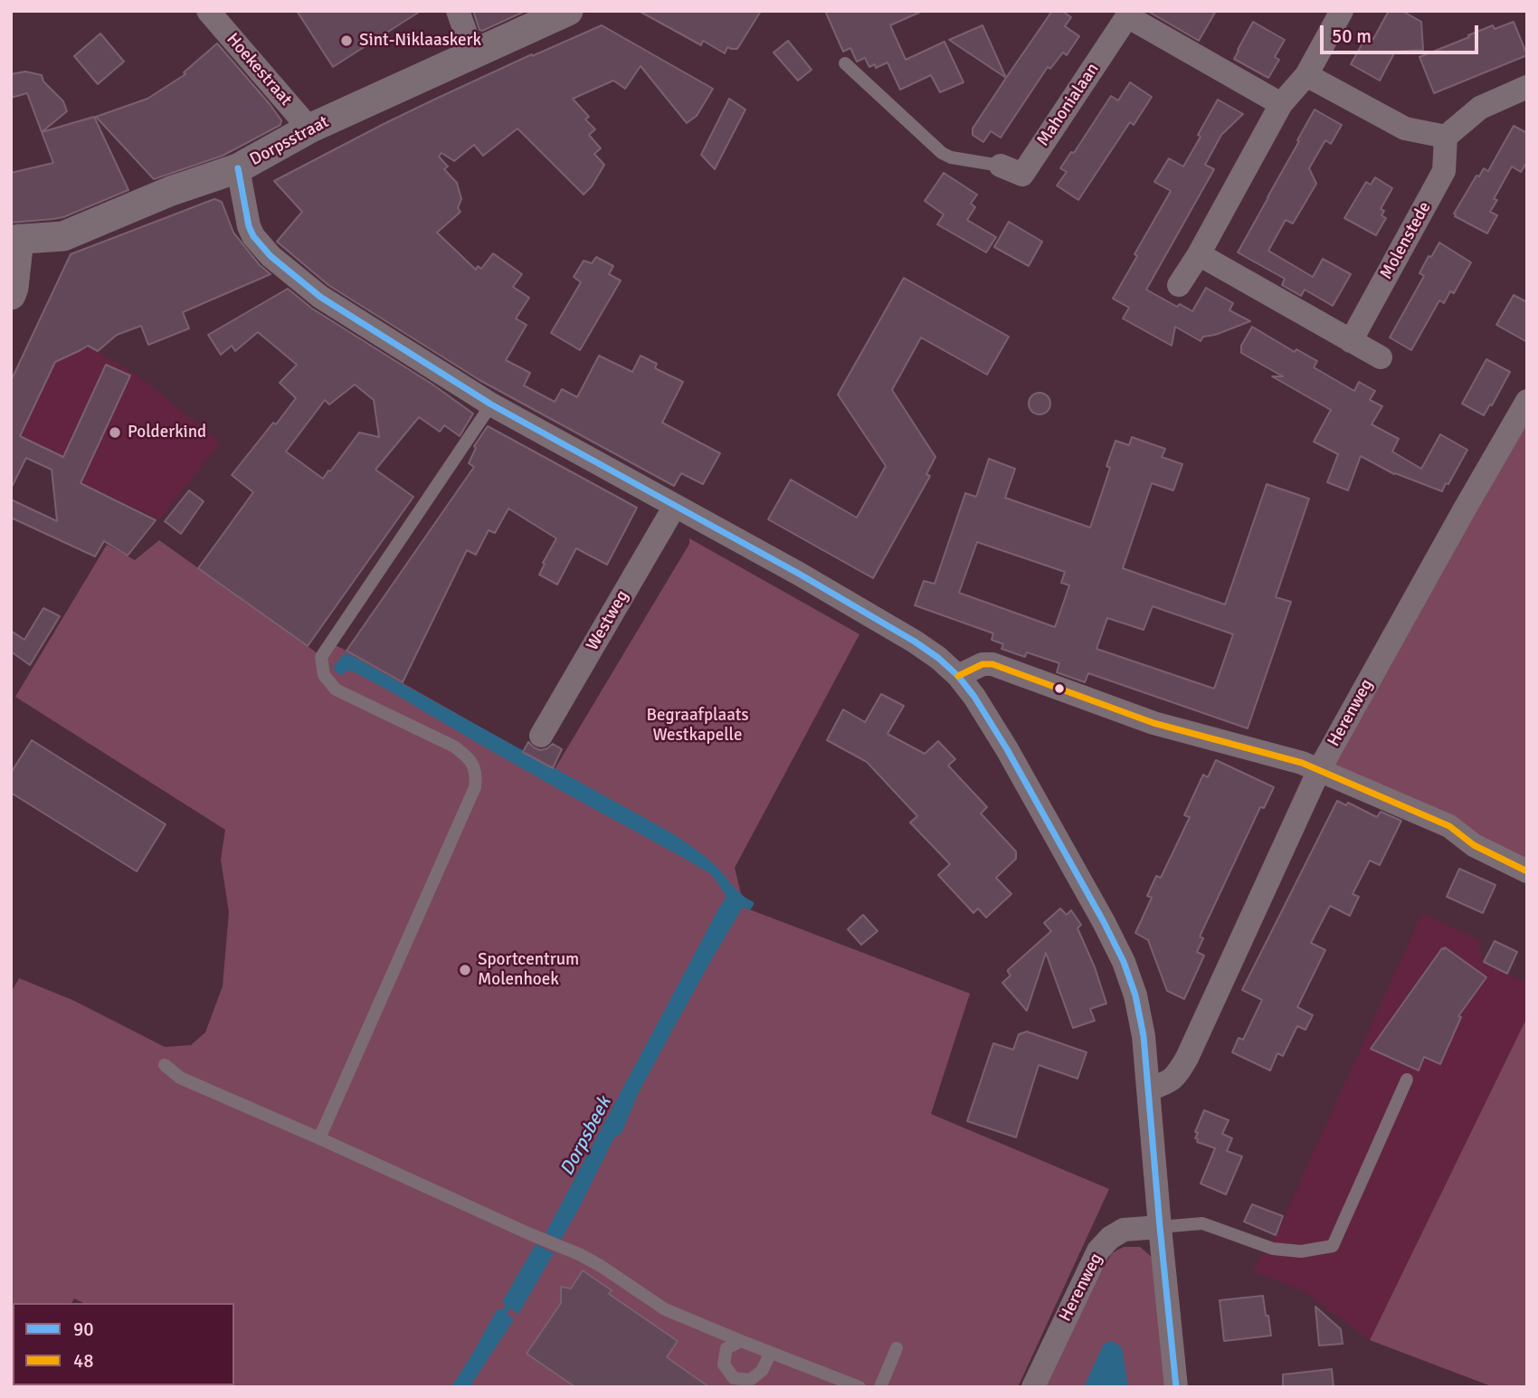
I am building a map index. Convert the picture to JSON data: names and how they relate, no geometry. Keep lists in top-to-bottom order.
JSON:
{
  "streets": {
    "street": [
      "Hoekestraat",
      "Mahonialaan",
      "Dorpsstraat",
      "Molenstede",
      "Westweg",
      "Herenweg"
    ]
  },
  "crossings": [
    ["Hoekestraat", "Dorpsstraat"]
  ],
  "water": ["Dorpsbeek"],
  "parks": ["Begraafplaats Westkapelle"],
  "places": ["Sint-Niklaaskerk", "Polderkind", "Sportcentrum Molenhoek"],
  "lines": ["transit line 90", "transit line 48"],
  "legend": ["90", "48"],
  "scale_bar": "50 m"
}
